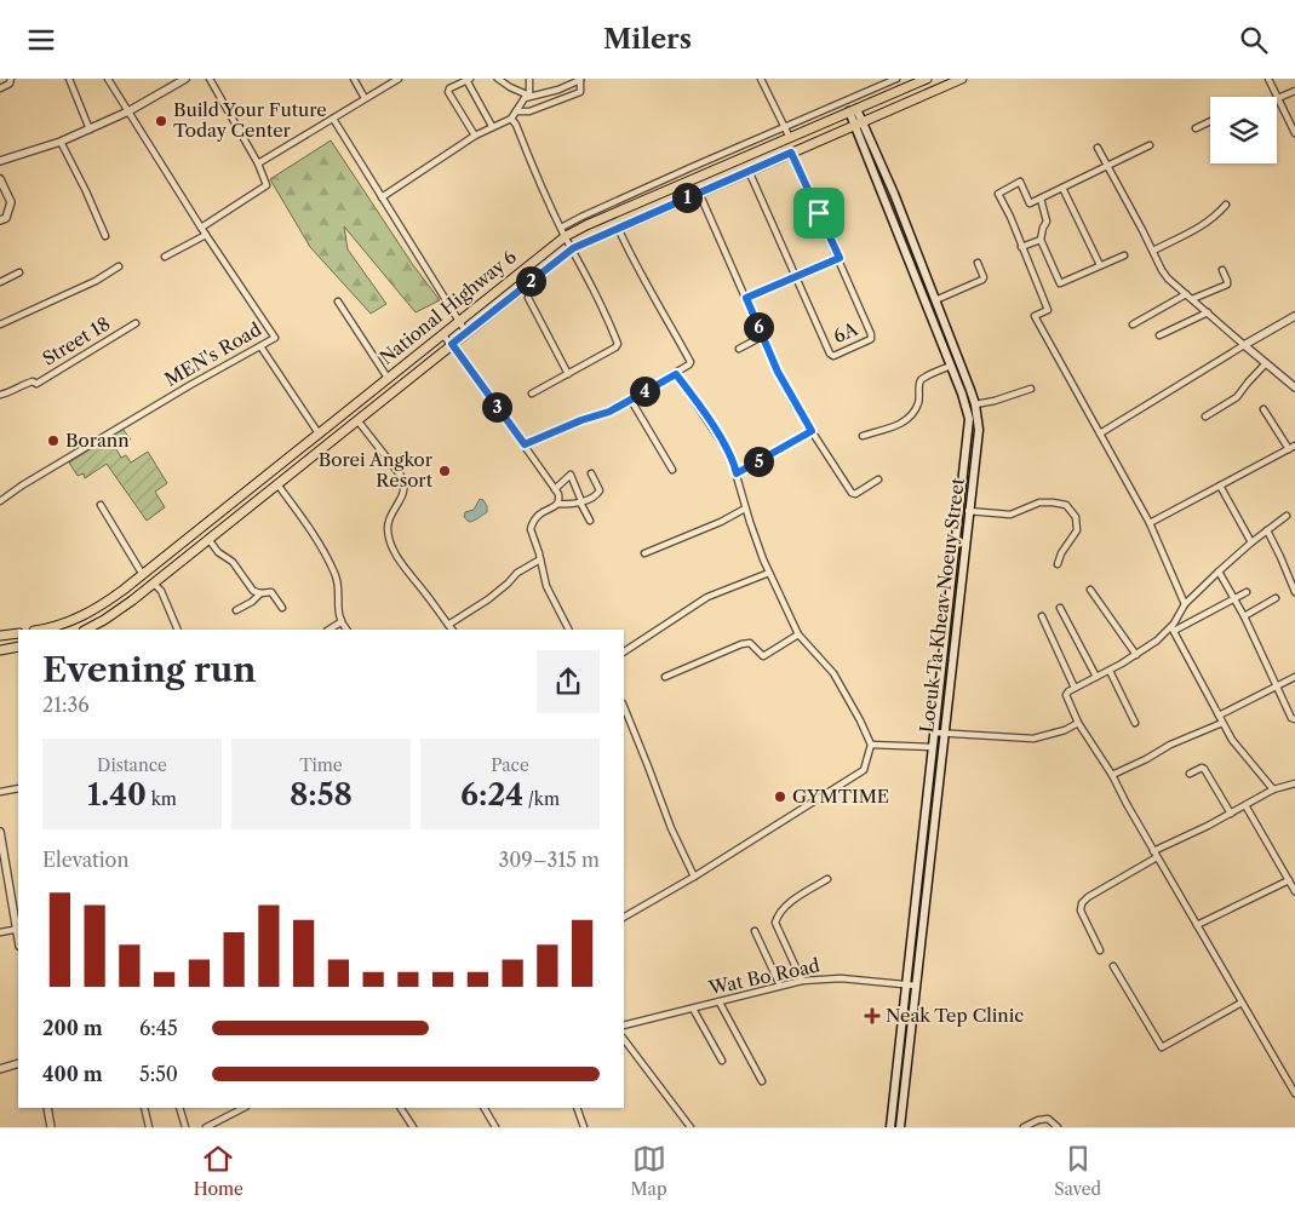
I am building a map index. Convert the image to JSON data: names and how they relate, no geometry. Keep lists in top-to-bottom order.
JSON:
{
  "streets": {
    "main road": ["National Highway 6", "Loeuk Ta Kheav Noeuy Street"],
    "street": [
      "6A",
      "Street 18",
      "MEN's Road",
      "Wat Bo Road"
    ]
  },
  "crossings": [
    ["National Highway 6", "6A"],
    ["National Highway 6", "Loeuk Ta Kheav Noeuy Street"],
    ["Loeuk Ta Kheav Noeuy Street", "Wat Bo Road"]
  ],
  "places": {
    "other": [
      "Build Your Future Today Center",
      "Borann",
      "Borei Angkor Resort",
      "GYMTIME"
    ],
    "health": ["Neak Tep Clinic"]
  },
  "page": {
    "header": "Milers",
    "pins": [
      "1",
      "2",
      "6",
      "4",
      "3",
      "5"
    ],
    "heading": ["Evening run", "21:36"],
    "stats": [
      ["Distance", "1.40 km"],
      ["Time", "8:58"],
      ["Pace", "6:24 /km"]
    ],
    "chart": ["Elevation", "309–315 m"],
    "list": [
      {
        "name": "200 m",
        "note": "6:45"
      },
      {
        "name": "400 m",
        "note": "5:50"
      }
    ],
    "tabs": ["Home", "Map", "Saved"]
  }
}
